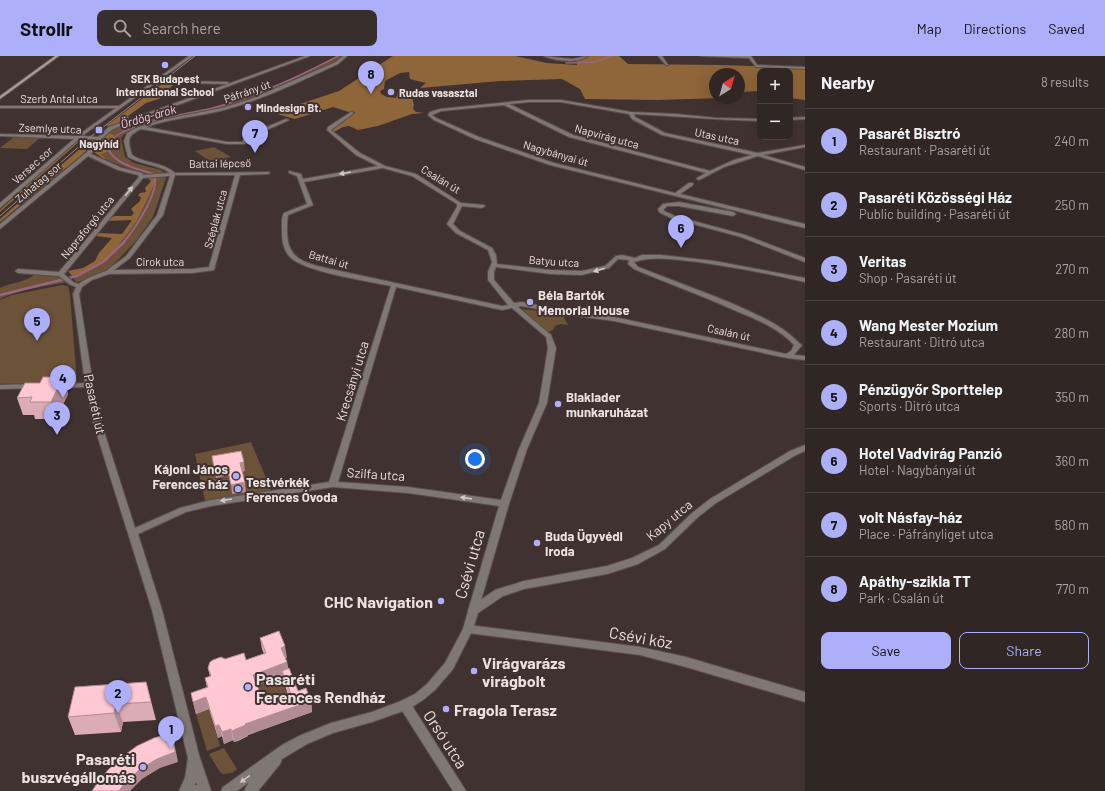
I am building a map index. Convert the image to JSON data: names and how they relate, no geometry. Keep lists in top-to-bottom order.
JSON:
{
  "streets": {
    "street": [
      "Páfrány út",
      "Szerb Antal utca",
      "Zsemlye utca",
      "Napvirág utca",
      "Utas utca",
      "Nagybányai út",
      "Battai lépcső",
      "Versec sor",
      "Csalán út",
      "Zuhatag sor",
      "Széplak utca",
      "Napraforgó utca",
      "Battai út",
      "Cirok utca",
      "Batyu utca",
      "Krecsányi utca",
      "Pasaréti út",
      "Szilfa utca",
      "Kapy utca",
      "Csévi utca",
      "Csévi köz",
      "Orsó utca"
    ]
  },
  "crossings": [
    ["Szerb Antal utca", "Versec sor"],
    ["Zsemlye utca", "Versec sor"],
    ["Zsemlye utca", "Zuhatag sor"],
    ["Napvirág utca", "Nagybányai út"],
    ["Utas utca", "Nagybányai út"],
    ["Battai lépcső", "Széplak utca"],
    ["Battai lépcső", "Napraforgó utca"],
    ["Csalán út", "Battai út"],
    ["Csalán út", "Batyu utca"],
    ["Csalán út", "Csévi utca"],
    ["Széplak utca", "Cirok utca"],
    ["Napraforgó utca", "Pasaréti út"],
    ["Battai út", "Krecsányi utca"],
    ["Battai út", "Csévi utca"],
    ["Krecsányi utca", "Szilfa utca"],
    ["Pasaréti út", "Szilfa utca"],
    ["Szilfa utca", "Csévi utca"],
    ["Kapy utca", "Csévi utca"],
    ["Csévi utca", "Csévi köz"],
    ["Csévi utca", "Orsó utca"]
  ],
  "one_way": ["Batyu utca", "Szilfa utca"],
  "water": ["Ördög-árok"],
  "places": {
    "other": [
      "SEK Budapest International School",
      "Rudas vasasztal",
      "Mindesign Bt.",
      "Béla Bartók Memorial House",
      "Blaklader munkaruházat",
      "Kájoni János Ferences ház",
      "Testvérkék Ferences Óvoda",
      "Buda Ügyvédi Iroda",
      "CHC Navigation",
      "Virágvarázs virágbolt",
      "Pasaréti Ferences Rendház",
      "Fragola Terasz",
      "Pasaréti buszvégállomás"
    ],
    "transit": ["Nagyhíd"]
  },
  "north": "top right",
  "page": {
    "header": "Strollr",
    "search": "Search here",
    "nav": ["Map", "Directions", "Saved"],
    "heading": ["Nearby", "8 results"],
    "pins": [
      "8",
      "7",
      "6",
      "5",
      "4",
      "3",
      "2",
      "1"
    ],
    "map_buttons": ["+", "−"],
    "list": [
      {
        "mark": "1",
        "name": "Pasarét Bisztró",
        "note": "Restaurant · Pasaréti út",
        "value": "240 m"
      },
      {
        "mark": "2",
        "name": "Pasaréti Közösségi Ház",
        "note": "Public building · Pasaréti út",
        "value": "250 m"
      },
      {
        "mark": "3",
        "name": "Veritas",
        "note": "Shop · Pasaréti út",
        "value": "270 m"
      },
      {
        "mark": "4",
        "name": "Wang Mester Mozium",
        "note": "Restaurant · Ditró utca",
        "value": "280 m"
      },
      {
        "mark": "5",
        "name": "Pénzügyőr Sporttelep",
        "note": "Sports · Ditró utca",
        "value": "350 m"
      },
      {
        "mark": "6",
        "name": "Hotel Vadvirág Panzió",
        "note": "Hotel · Nagybányai út",
        "value": "360 m"
      },
      {
        "mark": "7",
        "name": "volt Násfay-ház",
        "note": "Place · Páfrányliget utca",
        "value": "580 m"
      },
      {
        "mark": "8",
        "name": "Apáthy-szikla TT",
        "note": "Park · Csalán út",
        "value": "770 m"
      }
    ],
    "buttons": ["Save", "Share"]
  }
}
